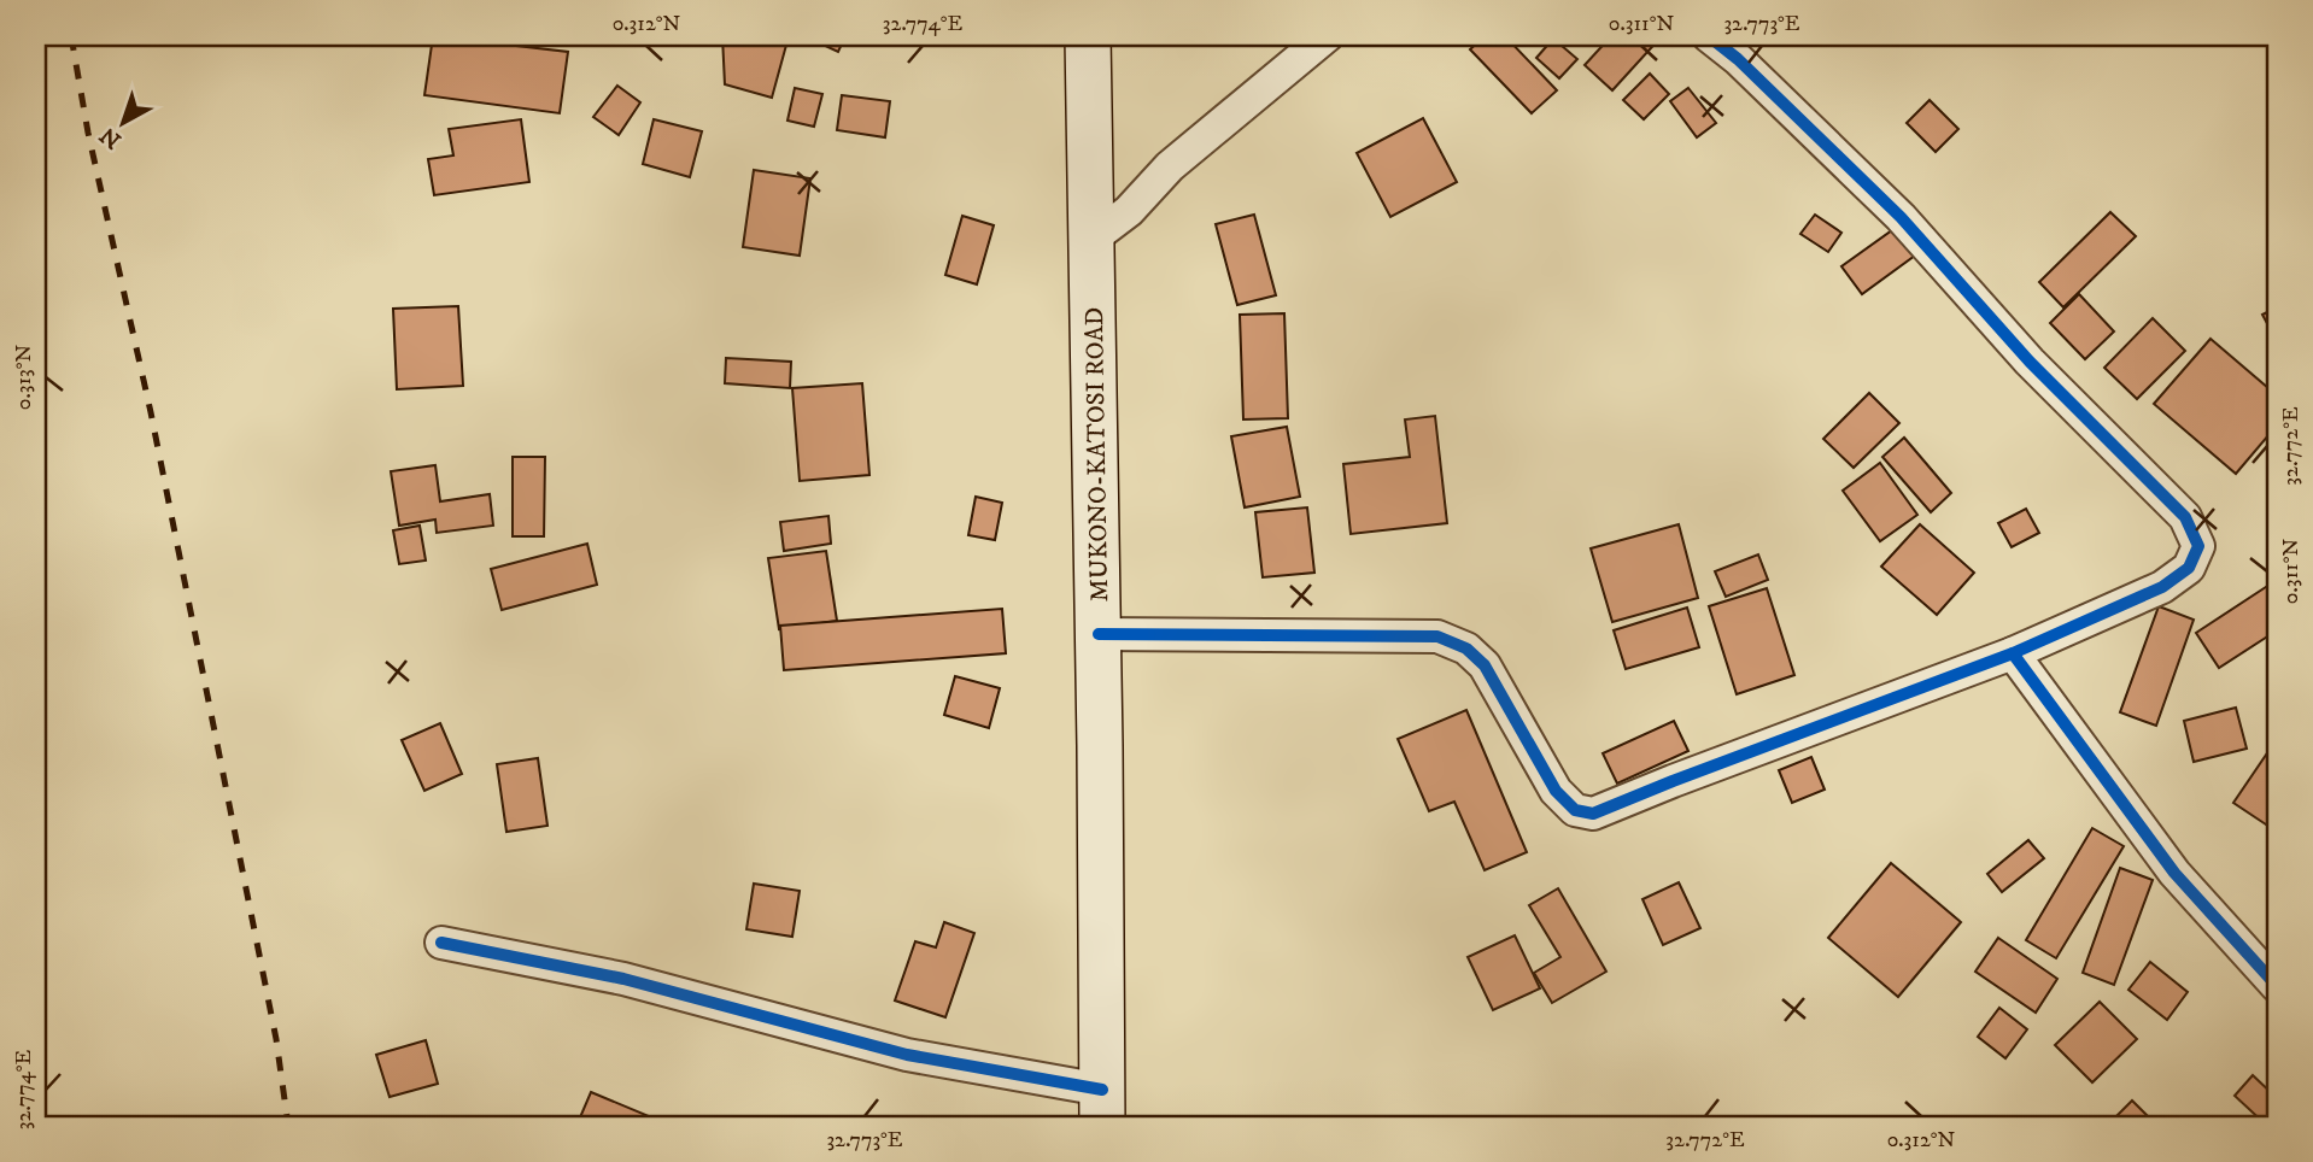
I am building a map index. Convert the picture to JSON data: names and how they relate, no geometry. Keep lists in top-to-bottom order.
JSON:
{
  "streets": {
    "main road": ["MUKONO-KATOSI ROAD"]
  },
  "north": "bottom left",
  "coordinates": [
    "0.312°N",
    "32.774°E",
    "0.311°N",
    "32.773°E",
    "0.313°N",
    "32.772°E"
  ]
}
